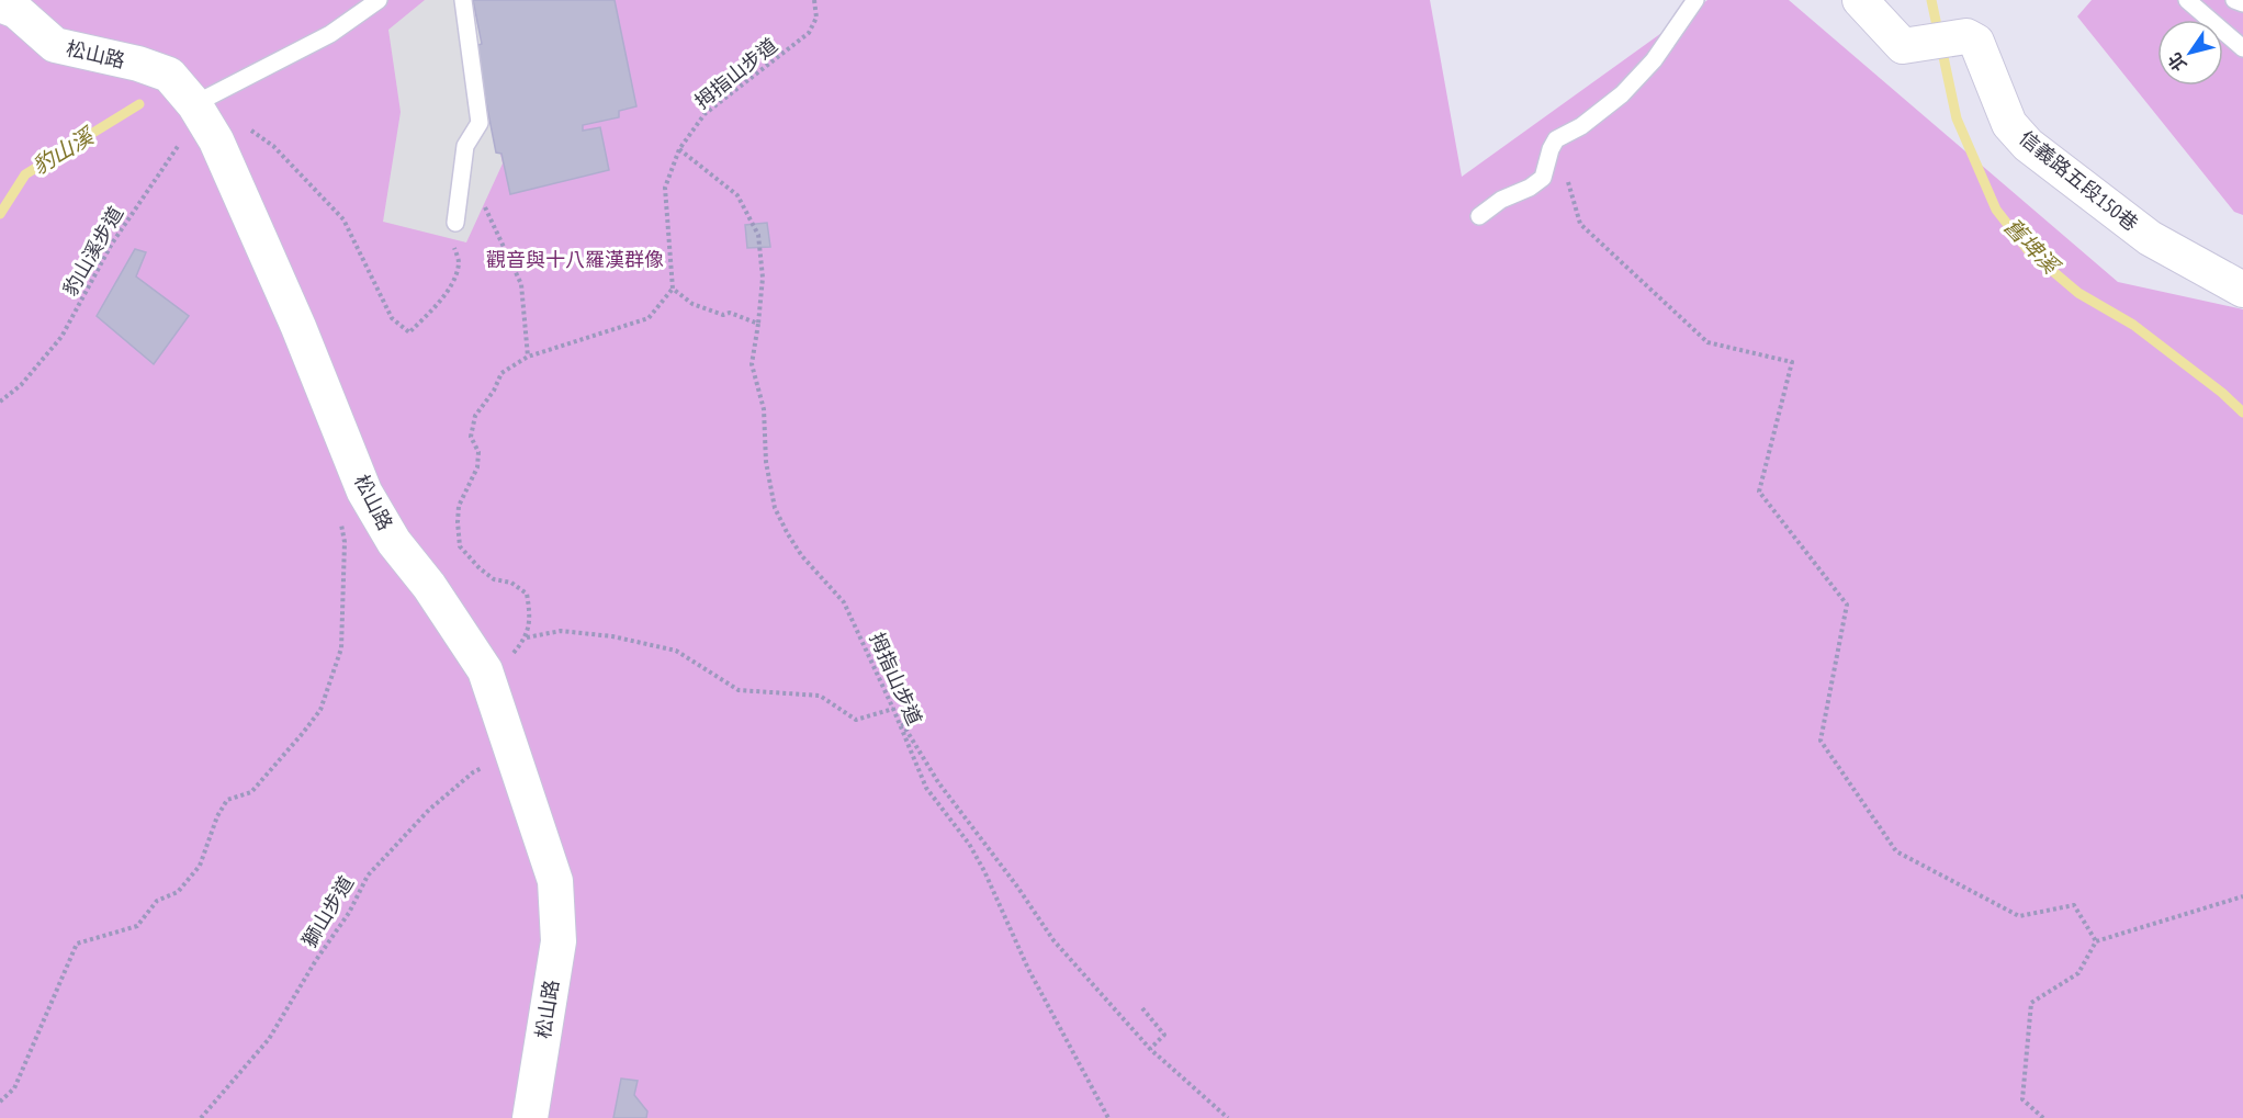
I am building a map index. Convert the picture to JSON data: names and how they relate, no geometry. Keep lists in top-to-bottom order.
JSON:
{
  "streets": {
    "street": ["松山路", "信義路五段150巷"],
    "path": ["拇指山步道", "豹山溪步道", "獅山步道"]
  },
  "crossings": [
    ["松山路", "豹山溪步道"],
    ["松山路", "獅山步道"]
  ],
  "water": ["豹山溪", "舊埤溪"],
  "parks": ["觀音與十八羅漢群像"],
  "north": "bottom left"
}
